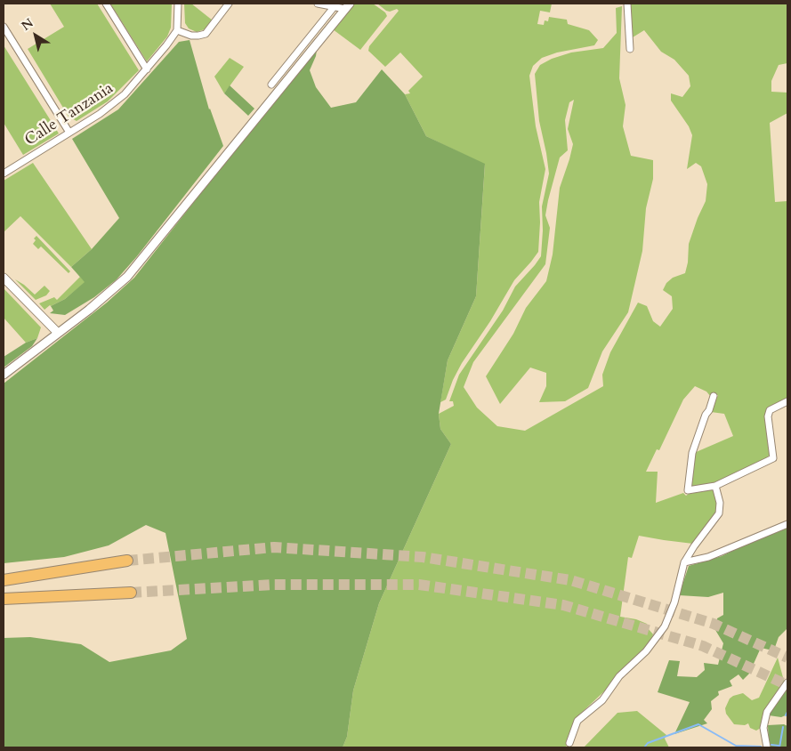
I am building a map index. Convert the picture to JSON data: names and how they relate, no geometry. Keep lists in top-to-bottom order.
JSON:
{
  "streets": {
    "street": ["Calle Tanzania"]
  },
  "north": "top left"
}
